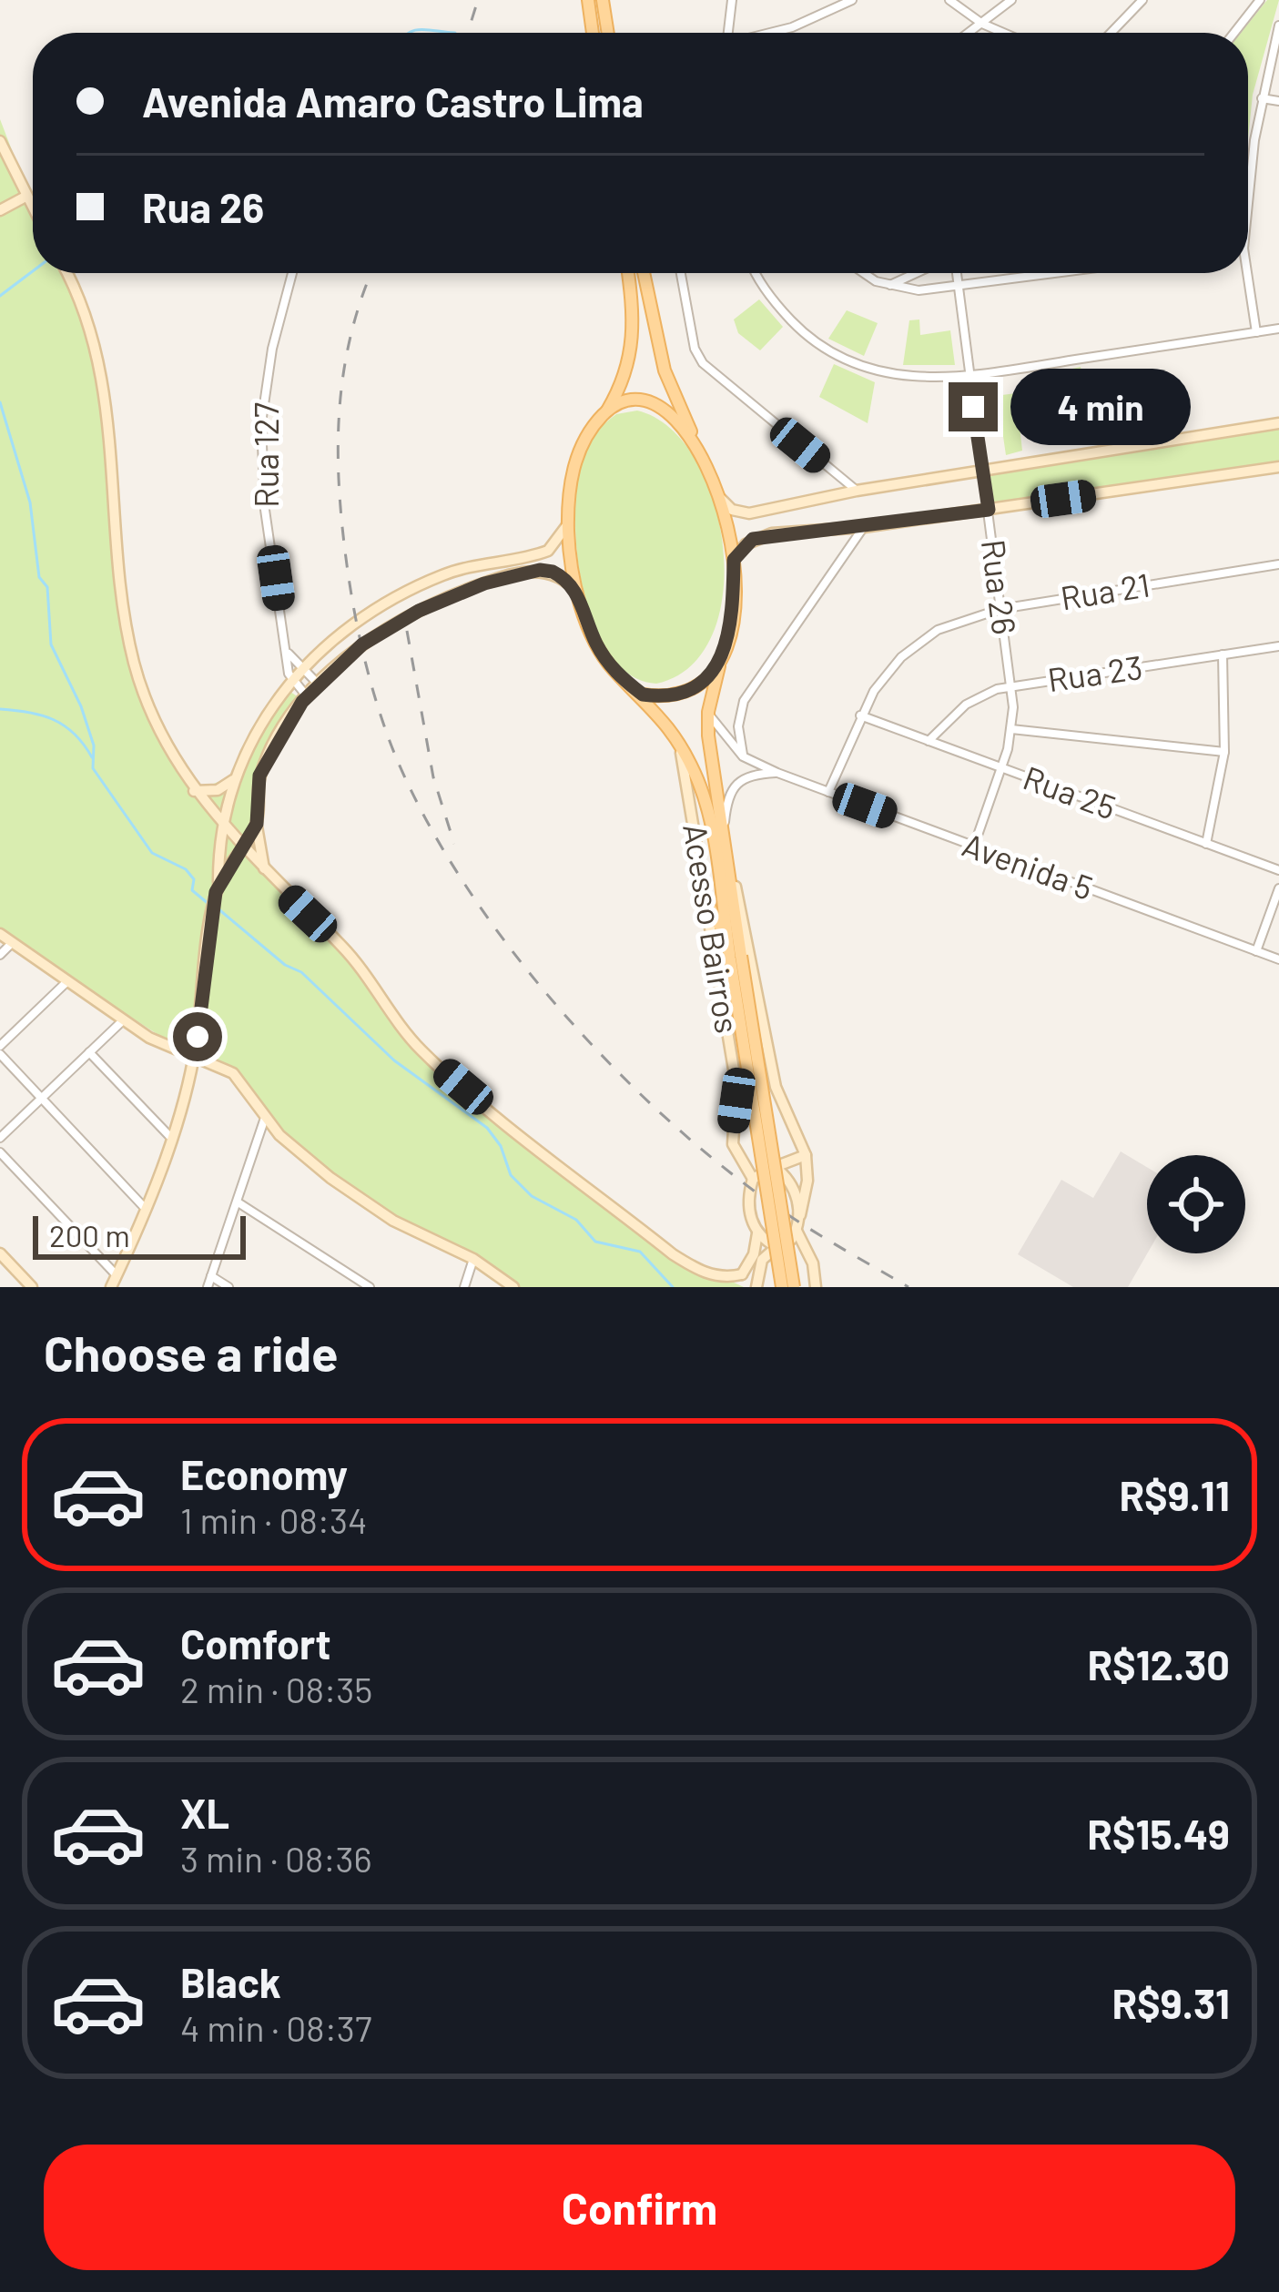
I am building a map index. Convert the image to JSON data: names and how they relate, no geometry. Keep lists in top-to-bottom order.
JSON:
{
  "streets": {
    "street": [
      "Rua 127",
      "Rua 26",
      "Rua 21",
      "Rua 23",
      "Rua 25",
      "Avenida 5",
      "Acesso Bairros"
    ]
  },
  "crossings": [
    ["Rua 26", "Rua 21"],
    ["Rua 26", "Rua 23"],
    ["Rua 26", "Rua 25"],
    ["Rua 26", "Avenida 5"],
    ["Rua 21", "Rua 25"],
    ["Rua 21", "Avenida 5"],
    ["Rua 23", "Rua 25"]
  ],
  "scale_bar": "200 m",
  "page": {
    "banner": ["Avenida Amaro Castro Lima", "Rua 26"],
    "bubble": "4 min",
    "scale": "200 m",
    "heading": "Choose a ride",
    "list": [
      {
        "name": "Economy",
        "note": "1 min · 08:34",
        "value": "R$9.11"
      },
      {
        "name": "Comfort",
        "note": "2 min · 08:35",
        "value": "R$12.30"
      },
      {
        "name": "XL",
        "note": "3 min · 08:36",
        "value": "R$15.49"
      },
      {
        "name": "Black",
        "note": "4 min · 08:37",
        "value": "R$9.31"
      }
    ],
    "buttons": "Confirm"
  }
}
